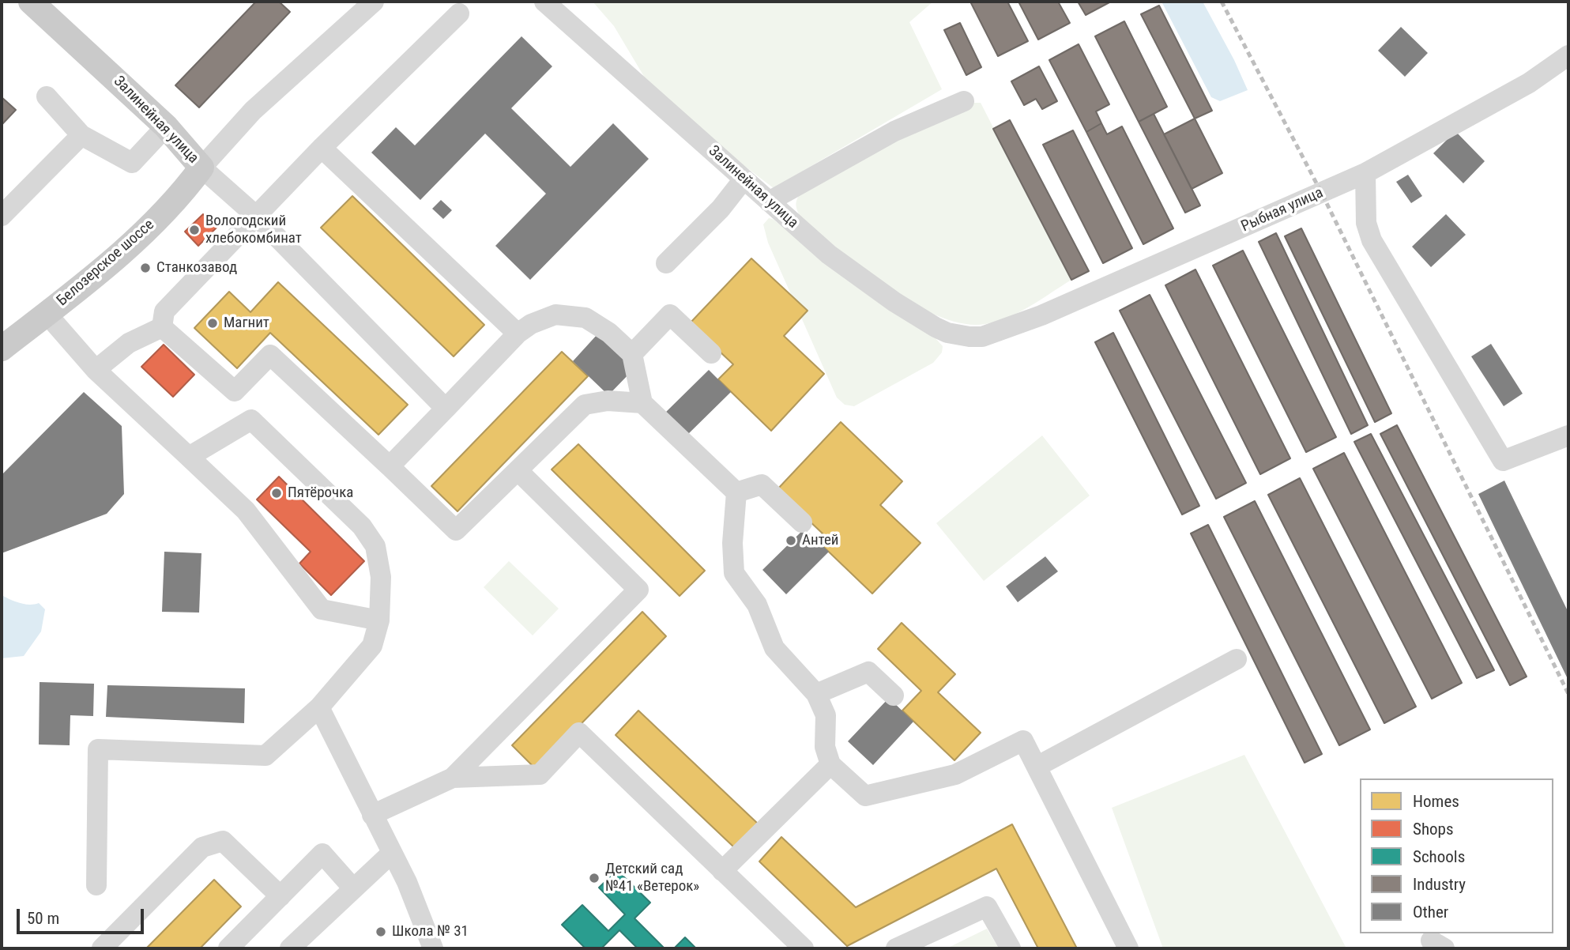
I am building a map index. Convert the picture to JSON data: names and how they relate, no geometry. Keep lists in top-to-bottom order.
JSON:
{
  "streets": {
    "main road": ["Залинейная улица", "Белозерское шоссе"],
    "street": ["Рыбная улица"]
  },
  "crossings": [
    ["Залинейная улица", "Рыбная улица"],
    ["Залинейная улица", "Белозерское шоссе"]
  ],
  "places": [
    "Вологодский хлебокомбинат",
    "Станкозавод",
    "Магнит",
    "Пятёрочка",
    "Антей",
    "Детский сад №41 «Ветерок»",
    "Школа № 31"
  ],
  "legend": [
    "Homes",
    "Shops",
    "Schools",
    "Industry",
    "Other"
  ],
  "scale_bar": "50 m"
}
